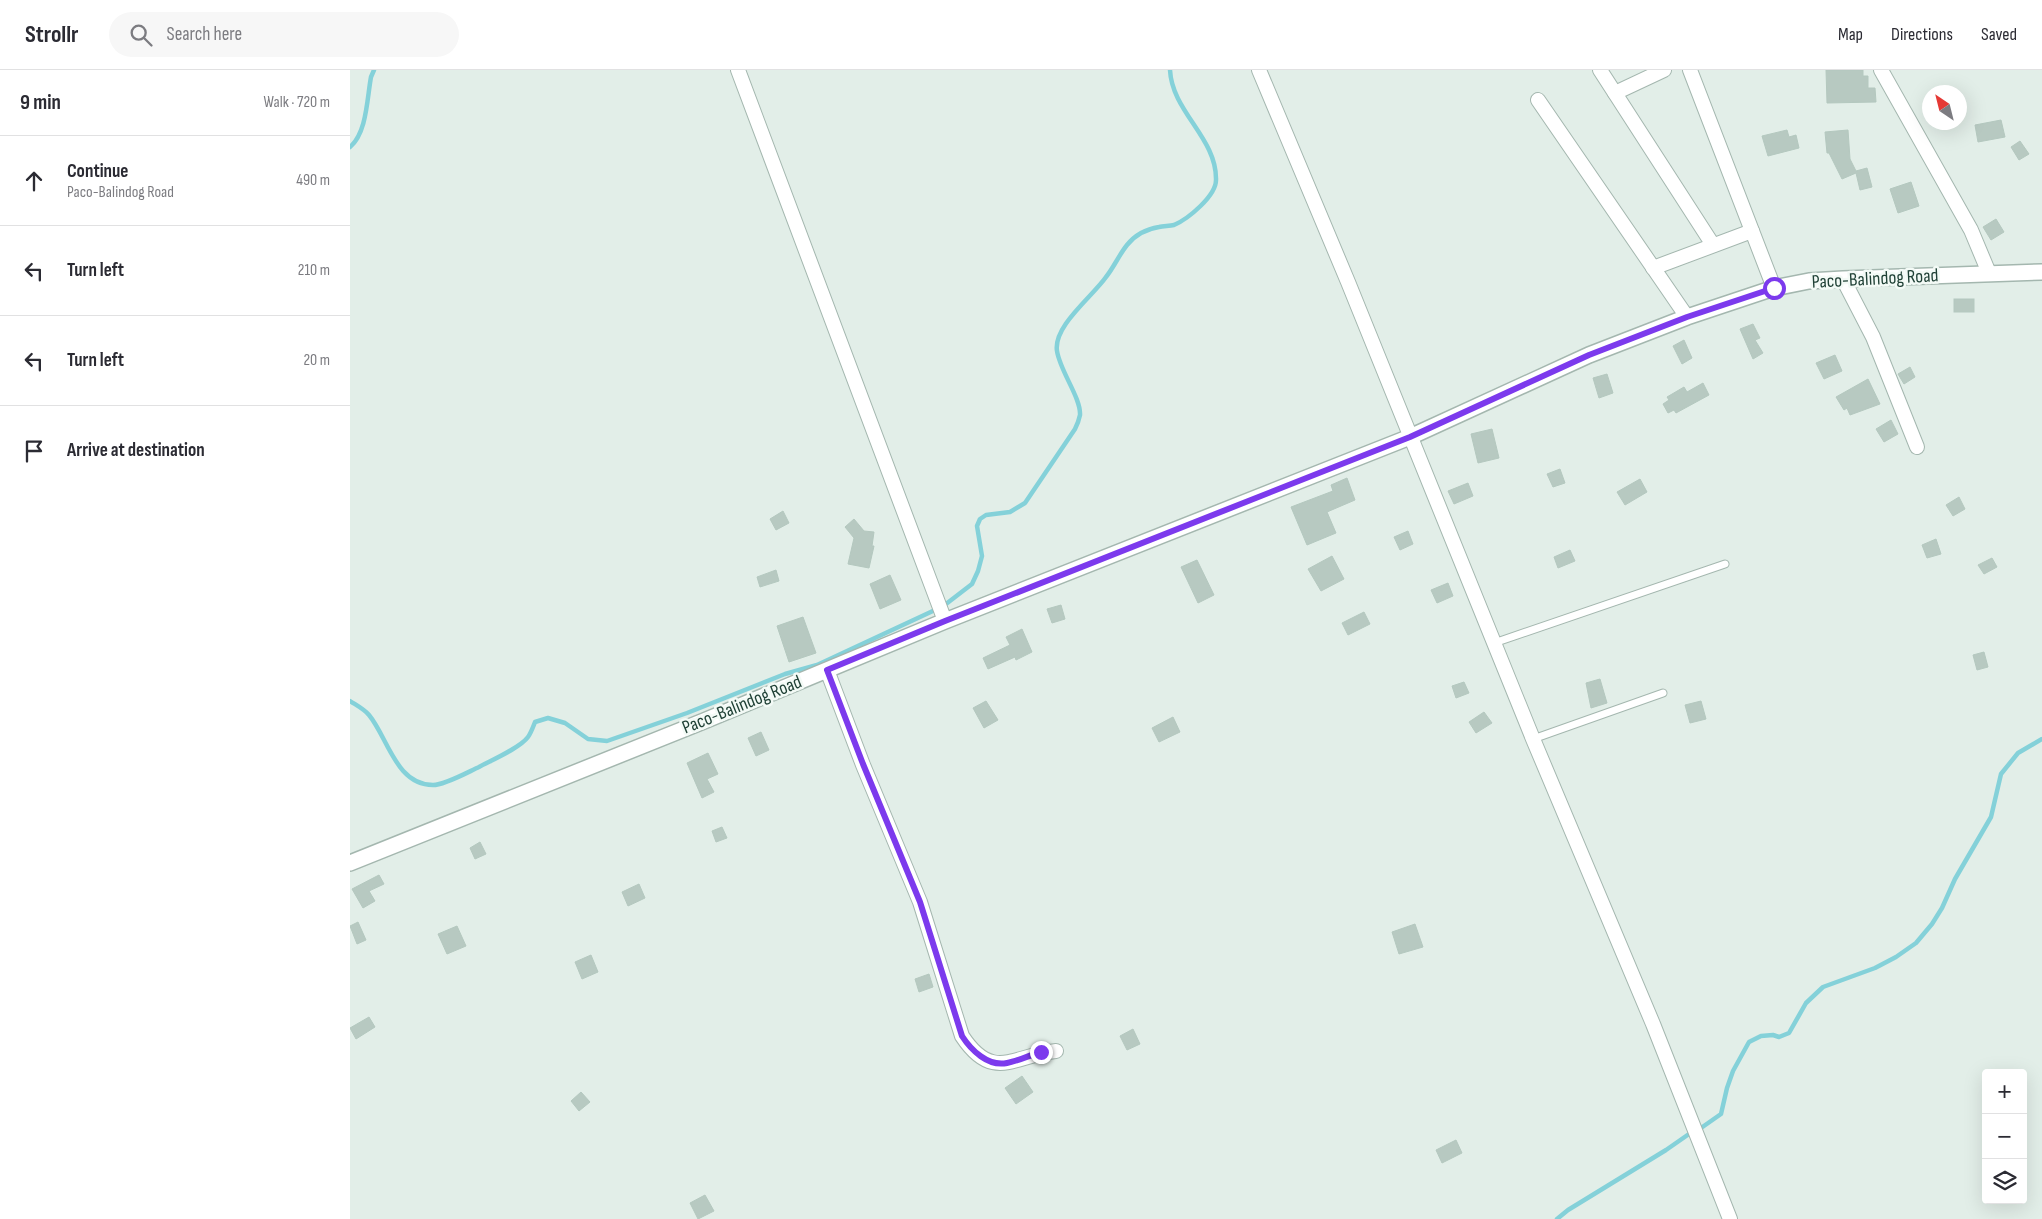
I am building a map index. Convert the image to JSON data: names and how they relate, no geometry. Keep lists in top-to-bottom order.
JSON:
{
  "streets": {
    "street": ["Paco-Balindog Road"]
  },
  "north": "top left",
  "page": {
    "header": "Strollr",
    "search": "Search here",
    "nav": ["Map", "Directions", "Saved"],
    "heading": ["9 min", "Walk · 720 m"],
    "list": [
      ["Continue", "Paco-Balindog Road", "490 m"],
      ["Turn left", "210 m"],
      ["Turn left", "20 m"],
      "Arrive at destination"
    ],
    "map_buttons": ["+", "−"]
  }
}
